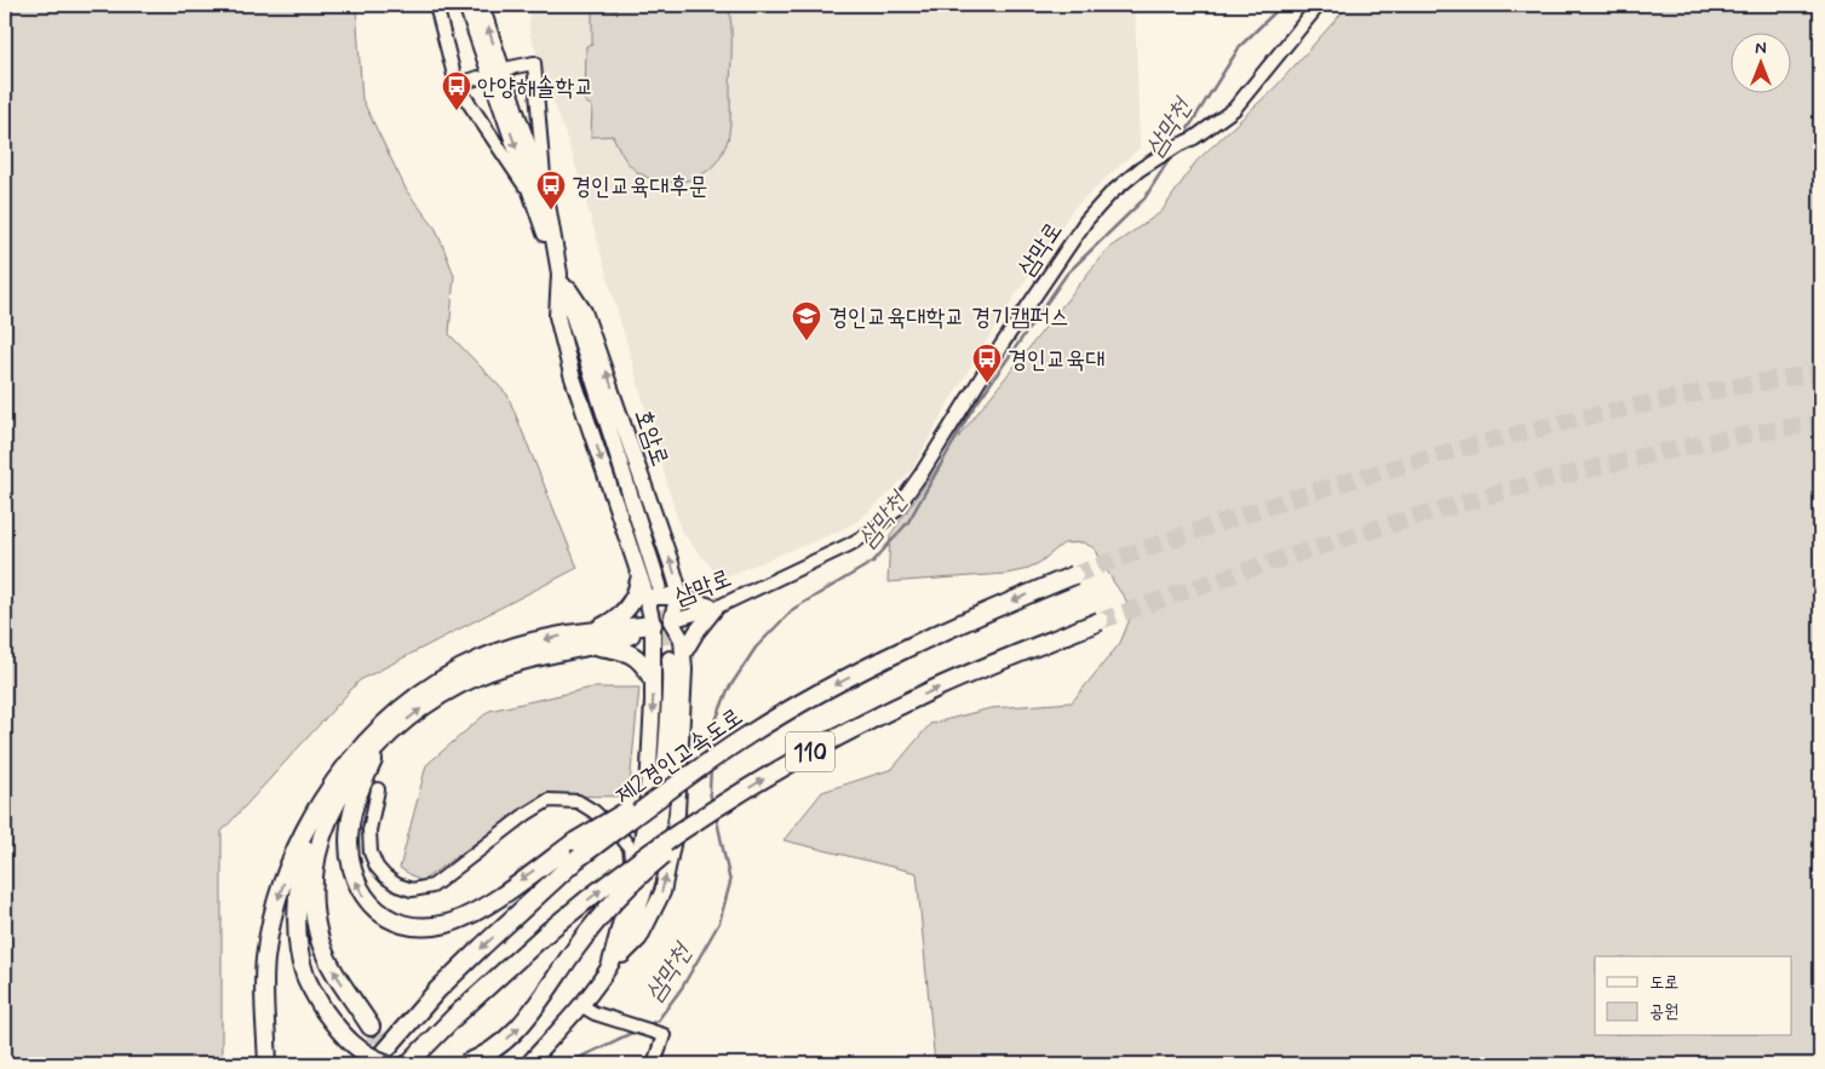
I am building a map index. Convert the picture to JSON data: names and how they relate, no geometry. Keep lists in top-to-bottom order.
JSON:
{
  "streets": {
    "highway": ["110", "제2경인고속도로"],
    "main road": ["삼막로", "호암로"]
  },
  "crossings": [
    ["삼막로", "호암로"]
  ],
  "water": ["삼막천"],
  "places": {
    "bus stop": ["안양해솔학교", "경인교육대후문", "경인교육대"],
    "school or university": ["경인교육대학교 경기캠퍼스"]
  },
  "legend": ["도로", "공원"],
  "north": "top"
}
